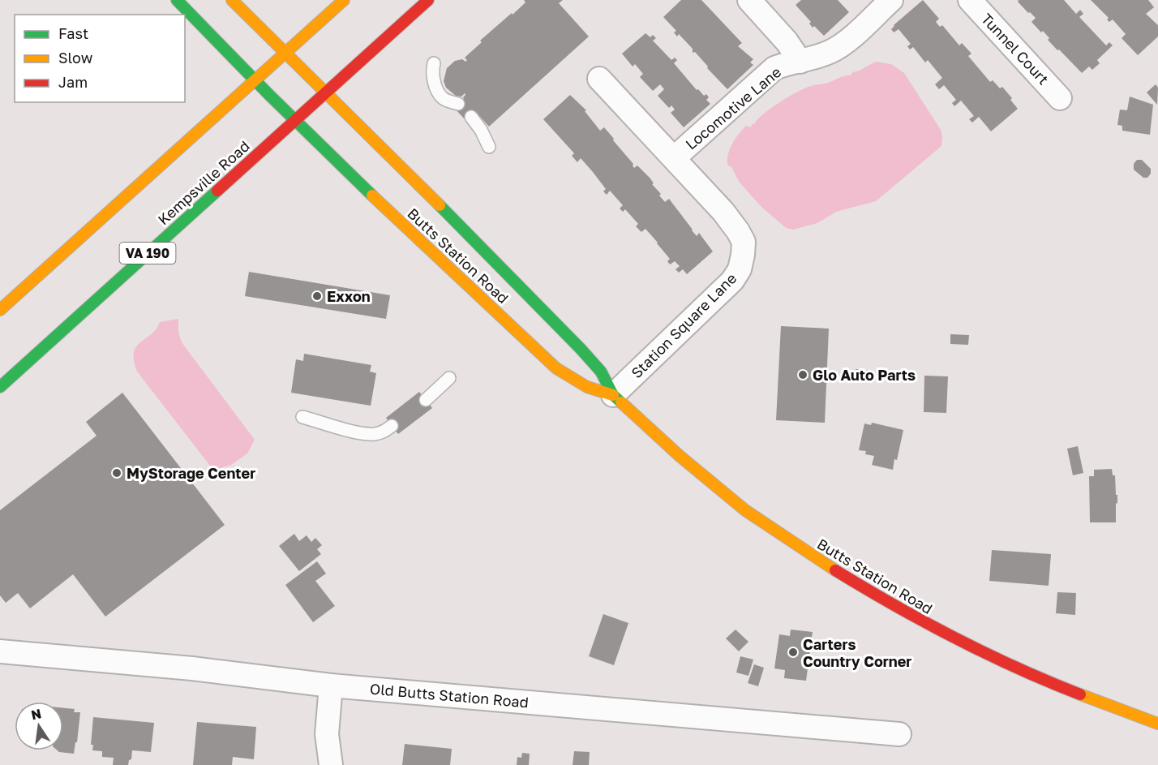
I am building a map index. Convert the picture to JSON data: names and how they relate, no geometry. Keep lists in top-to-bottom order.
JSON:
{
  "streets": {
    "main road": ["Kempsville Road", "VA 190", "Butts Station Road"],
    "street": [
      "Tunnel Court",
      "Locomotive Lane",
      "Station Square Lane",
      "Old Butts Station Road"
    ]
  },
  "crossings": [
    ["Locomotive Lane", "Station Square Lane"],
    ["Kempsville Road", "Butts Station Road"],
    ["Butts Station Road", "Station Square Lane"]
  ],
  "places": [
    "Exxon",
    "Glo Auto Parts",
    "MyStorage Center",
    "Carters Country Corner"
  ],
  "legend": ["Fast", "Slow", "Jam"],
  "north": "top"
}
